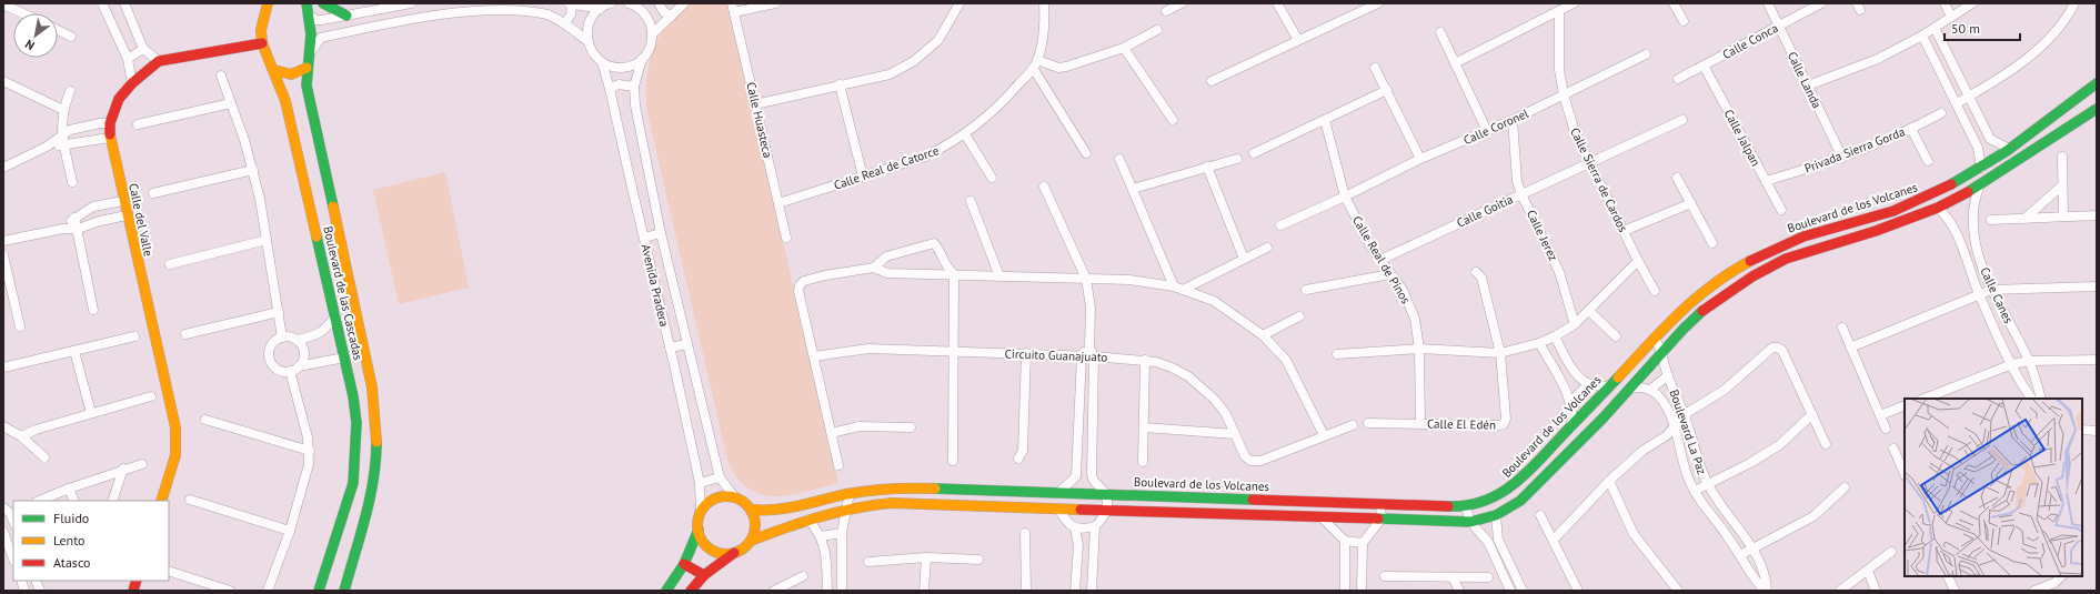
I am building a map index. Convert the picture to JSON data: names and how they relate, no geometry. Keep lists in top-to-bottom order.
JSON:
{
  "streets": {
    "street": [
      "Calle Conca",
      "Calle Landa",
      "Calle Huasteca",
      "Calle Coronel",
      "Calle Jalpan",
      "Privada Sierra Gorda",
      "Calle Real de Catorce",
      "Calle Sierra de Cardos",
      "Boulevard de los Volcanes",
      "Calle Goitia",
      "Calle del Valle",
      "Calle Jerez",
      "Calle Real de Pinos",
      "Avenida Pradera",
      "Boulevard de las Cascadas",
      "Calle Canes",
      "Circuito Guanajuato",
      "Calle El Edén",
      "Boulevard La Paz"
    ]
  },
  "crossings": [
    ["Calle Conca", "Calle Landa"],
    ["Calle Conca", "Calle Jalpan"],
    ["Calle Landa", "Privada Sierra Gorda"],
    ["Calle Huasteca", "Calle Real de Catorce"],
    ["Calle Coronel", "Calle Sierra de Cardos"],
    ["Calle Coronel", "Calle Jerez"],
    ["Calle Coronel", "Calle Real de Pinos"],
    ["Calle Jalpan", "Privada Sierra Gorda"],
    ["Calle Sierra de Cardos", "Calle Goitia"],
    ["Boulevard de los Volcanes", "Avenida Pradera"],
    ["Boulevard de los Volcanes", "Boulevard La Paz"],
    ["Calle Goitia", "Calle Jerez"],
    ["Calle Goitia", "Calle Real de Pinos"],
    ["Calle Real de Pinos", "Calle El Edén"],
    ["Avenida Pradera", "Boulevard de las Cascadas"]
  ],
  "legend": ["Fluido", "Lento", "Atasco"],
  "scale_bar": "50 m",
  "north": "bottom left"
}
